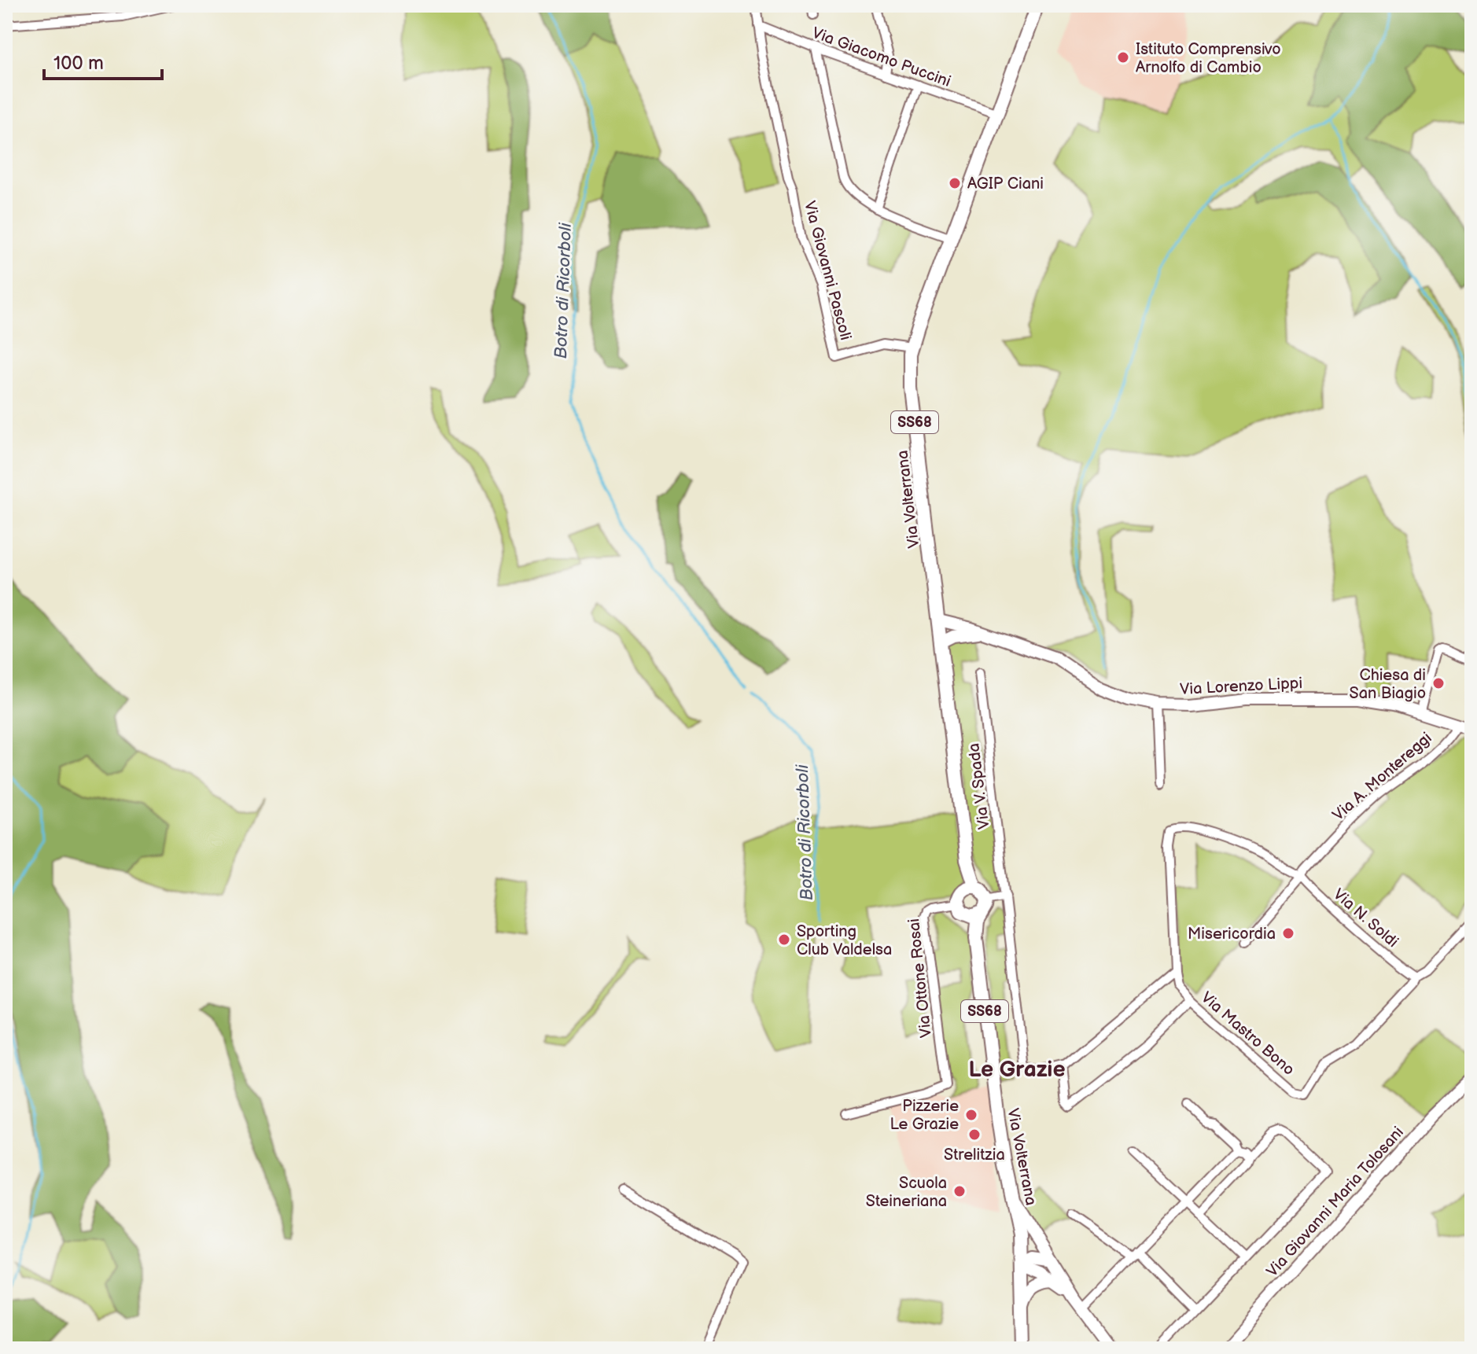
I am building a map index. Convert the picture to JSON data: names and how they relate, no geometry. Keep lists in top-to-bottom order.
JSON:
{
  "streets": {
    "main road": ["SS68", "Via Volterrana"],
    "street": [
      "Via Giacomo Puccini",
      "Via Giovanni Pascoli",
      "Via Lorenzo Lippi",
      "Via A. Montereggi",
      "Via V. Spada",
      "Via N. Soldi",
      "Via Ottone Rosai",
      "Via Mastro Bono",
      "Via Giovanni Maria Tolosani"
    ]
  },
  "crossings": [
    ["Via Giacomo Puccini", "Via Giovanni Pascoli"],
    ["Via Giacomo Puccini", "Via Volterrana"],
    ["Via Giovanni Pascoli", "Via Volterrana"],
    ["Via Volterrana", "Via Lorenzo Lippi"],
    ["Via Volterrana", "Via Ottone Rosai"],
    ["Via Lorenzo Lippi", "Via A. Montereggi"],
    ["Via A. Montereggi", "Via N. Soldi"],
    ["Via N. Soldi", "Via Mastro Bono"]
  ],
  "districts": ["Le Grazie"],
  "water": ["Botro di Ricorboli"],
  "places": [
    "Istituto Comprensivo Arnolfo di Cambio",
    "AGIP Ciani",
    "Chiesa di San Biagio",
    "Misericordia",
    "Sporting Club Valdelsa",
    "Pizzerie Le Grazie",
    "Strelitzia",
    "Scuola Steineriana"
  ],
  "scale_bar": "100 m"
}
